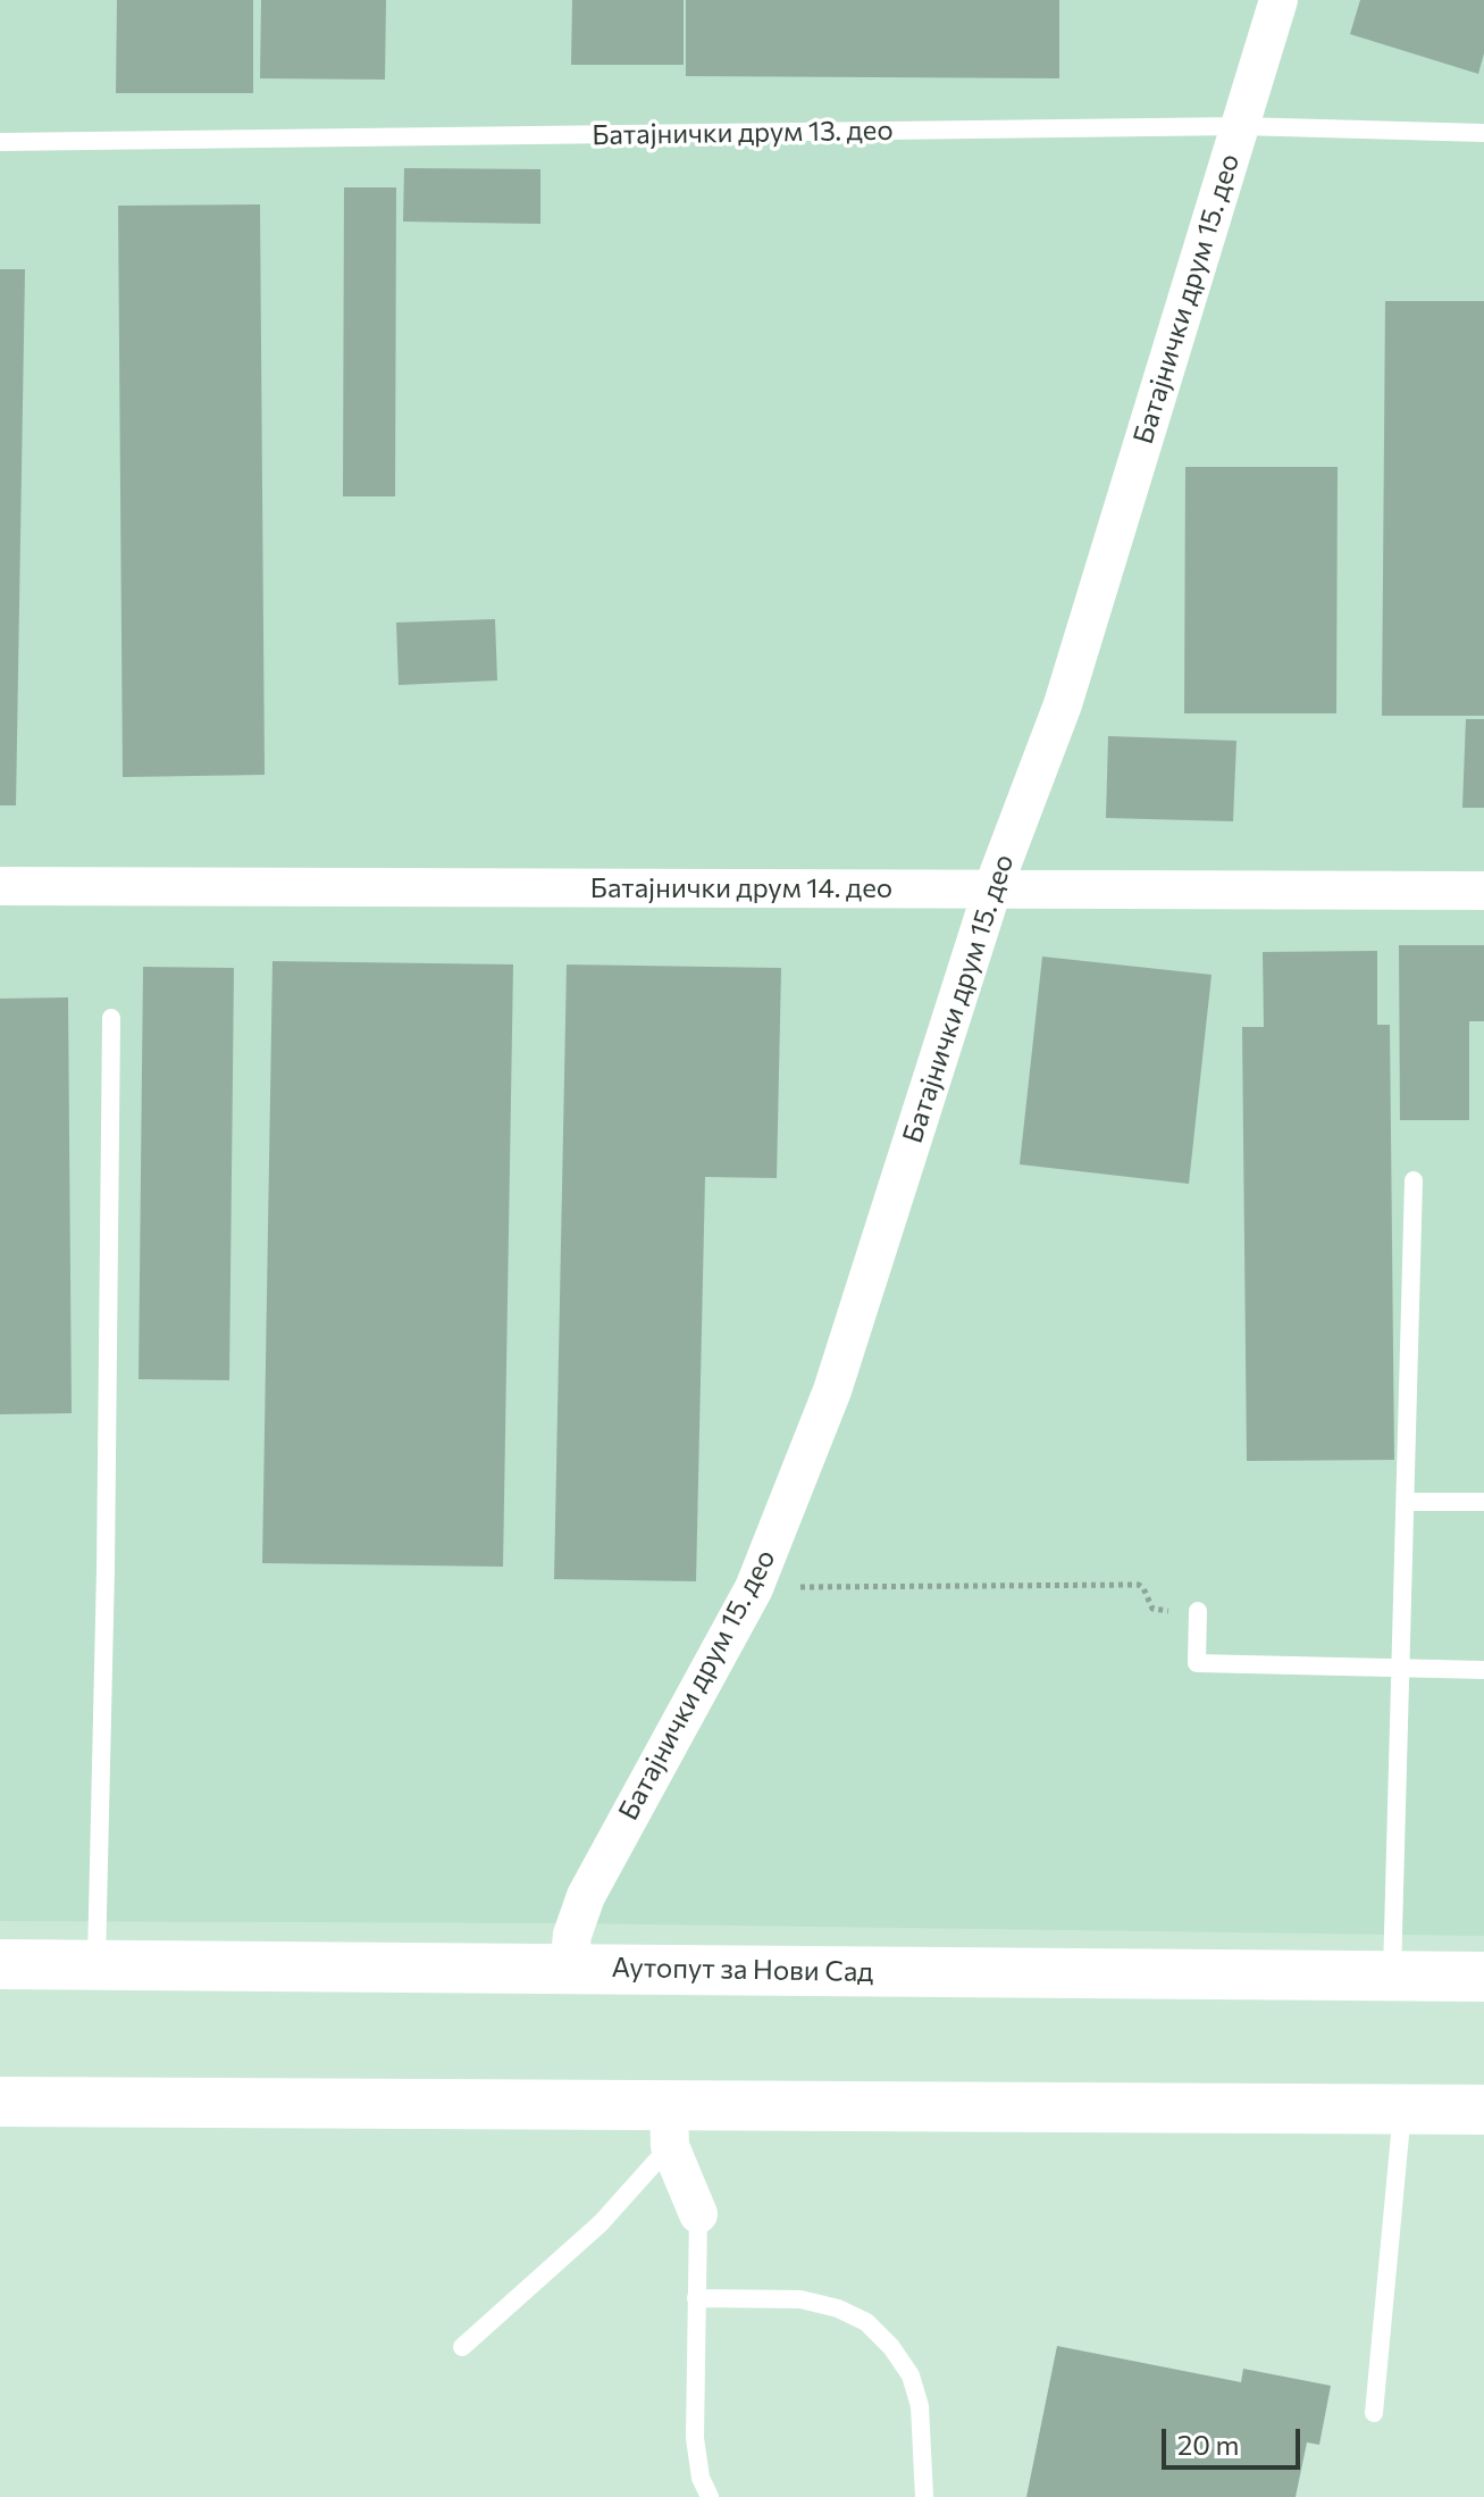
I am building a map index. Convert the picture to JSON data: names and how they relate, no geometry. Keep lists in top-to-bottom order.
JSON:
{
  "streets": {
    "main road": ["Аутопут за Нови Сад"],
    "street": ["Батајнички друм 15. део", "Батајнички друм 14. део"],
    "lane": ["Батајнички друм 13. део"]
  },
  "crossings": [
    ["Батајнички друм 13. део", "Батајнички друм 15. део"],
    ["Батајнички друм 15. део", "Батајнички друм 14. део"],
    ["Батајнички друм 15. део", "Аутопут за Нови Сад"]
  ],
  "scale_bar": "20 m"
}
